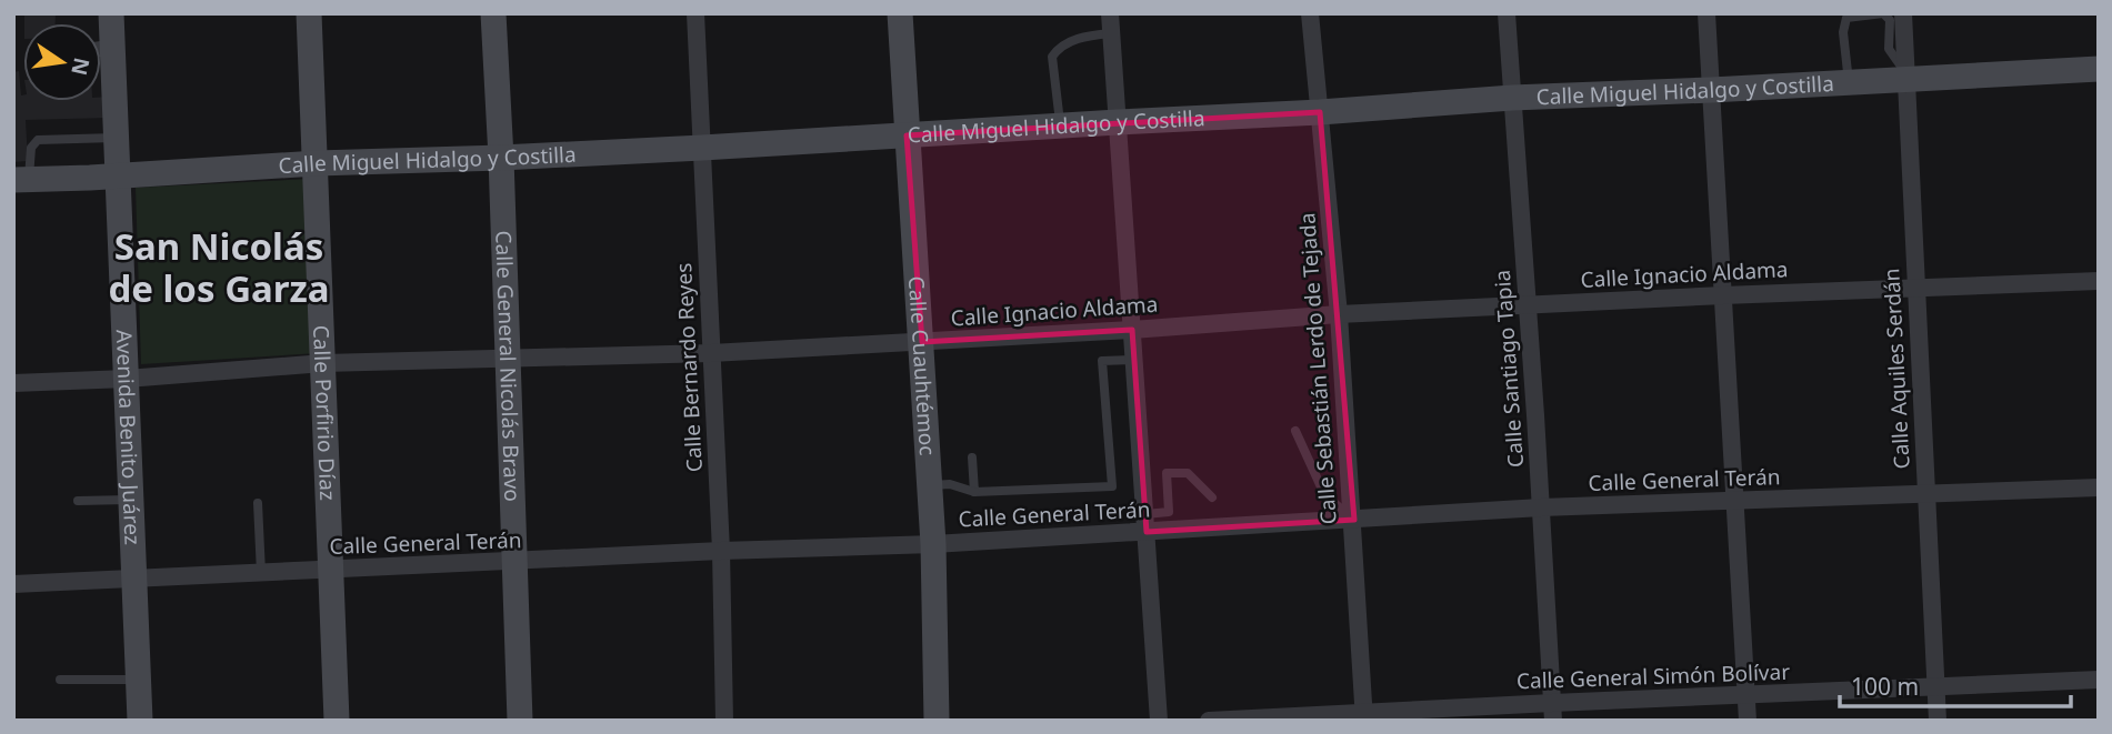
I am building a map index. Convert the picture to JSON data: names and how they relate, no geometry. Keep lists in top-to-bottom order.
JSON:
{
  "streets": {
    "street": [
      "Calle Miguel Hidalgo y Costilla",
      "Calle Ignacio Aldama",
      "Calle General Nicolás Bravo",
      "Calle Cuauhtémoc",
      "Calle Bernardo Reyes",
      "Calle Sebastián Lerdo de Tejada",
      "Calle Santiago Tapia",
      "Calle Aquiles Serdán",
      "Calle Porfirio Díaz",
      "Avenida Benito Juárez",
      "Calle General Terán",
      "Calle General Simón Bolívar"
    ]
  },
  "crossings": [
    ["Calle Miguel Hidalgo y Costilla", "Calle General Nicolás Bravo"],
    ["Calle Miguel Hidalgo y Costilla", "Calle Cuauhtémoc"],
    ["Calle Miguel Hidalgo y Costilla", "Calle Bernardo Reyes"],
    ["Calle Miguel Hidalgo y Costilla", "Calle Sebastián Lerdo de Tejada"],
    ["Calle Miguel Hidalgo y Costilla", "Calle Santiago Tapia"],
    ["Calle Miguel Hidalgo y Costilla", "Calle Aquiles Serdán"],
    ["Calle Miguel Hidalgo y Costilla", "Calle Porfirio Díaz"],
    ["Calle Miguel Hidalgo y Costilla", "Avenida Benito Juárez"],
    ["Calle Ignacio Aldama", "Calle General Nicolás Bravo"],
    ["Calle Ignacio Aldama", "Calle Cuauhtémoc"],
    ["Calle Ignacio Aldama", "Calle Bernardo Reyes"],
    ["Calle Ignacio Aldama", "Calle Sebastián Lerdo de Tejada"],
    ["Calle Ignacio Aldama", "Calle Santiago Tapia"],
    ["Calle Ignacio Aldama", "Calle Aquiles Serdán"],
    ["Calle Ignacio Aldama", "Calle Porfirio Díaz"],
    ["Calle Ignacio Aldama", "Avenida Benito Juárez"],
    ["Calle General Nicolás Bravo", "Calle General Terán"],
    ["Calle Cuauhtémoc", "Calle General Terán"],
    ["Calle Bernardo Reyes", "Calle General Terán"],
    ["Calle Sebastián Lerdo de Tejada", "Calle General Terán"],
    ["Calle Sebastián Lerdo de Tejada", "Calle General Simón Bolívar"],
    ["Calle Santiago Tapia", "Calle General Terán"],
    ["Calle Santiago Tapia", "Calle General Simón Bolívar"],
    ["Calle Aquiles Serdán", "Calle General Terán"],
    ["Calle Aquiles Serdán", "Calle General Simón Bolívar"],
    ["Calle Porfirio Díaz", "Calle General Terán"],
    ["Avenida Benito Juárez", "Calle General Terán"]
  ],
  "districts": ["San Nicolás de los Garza"],
  "scale_bar": "100 m",
  "north": "right"
}
